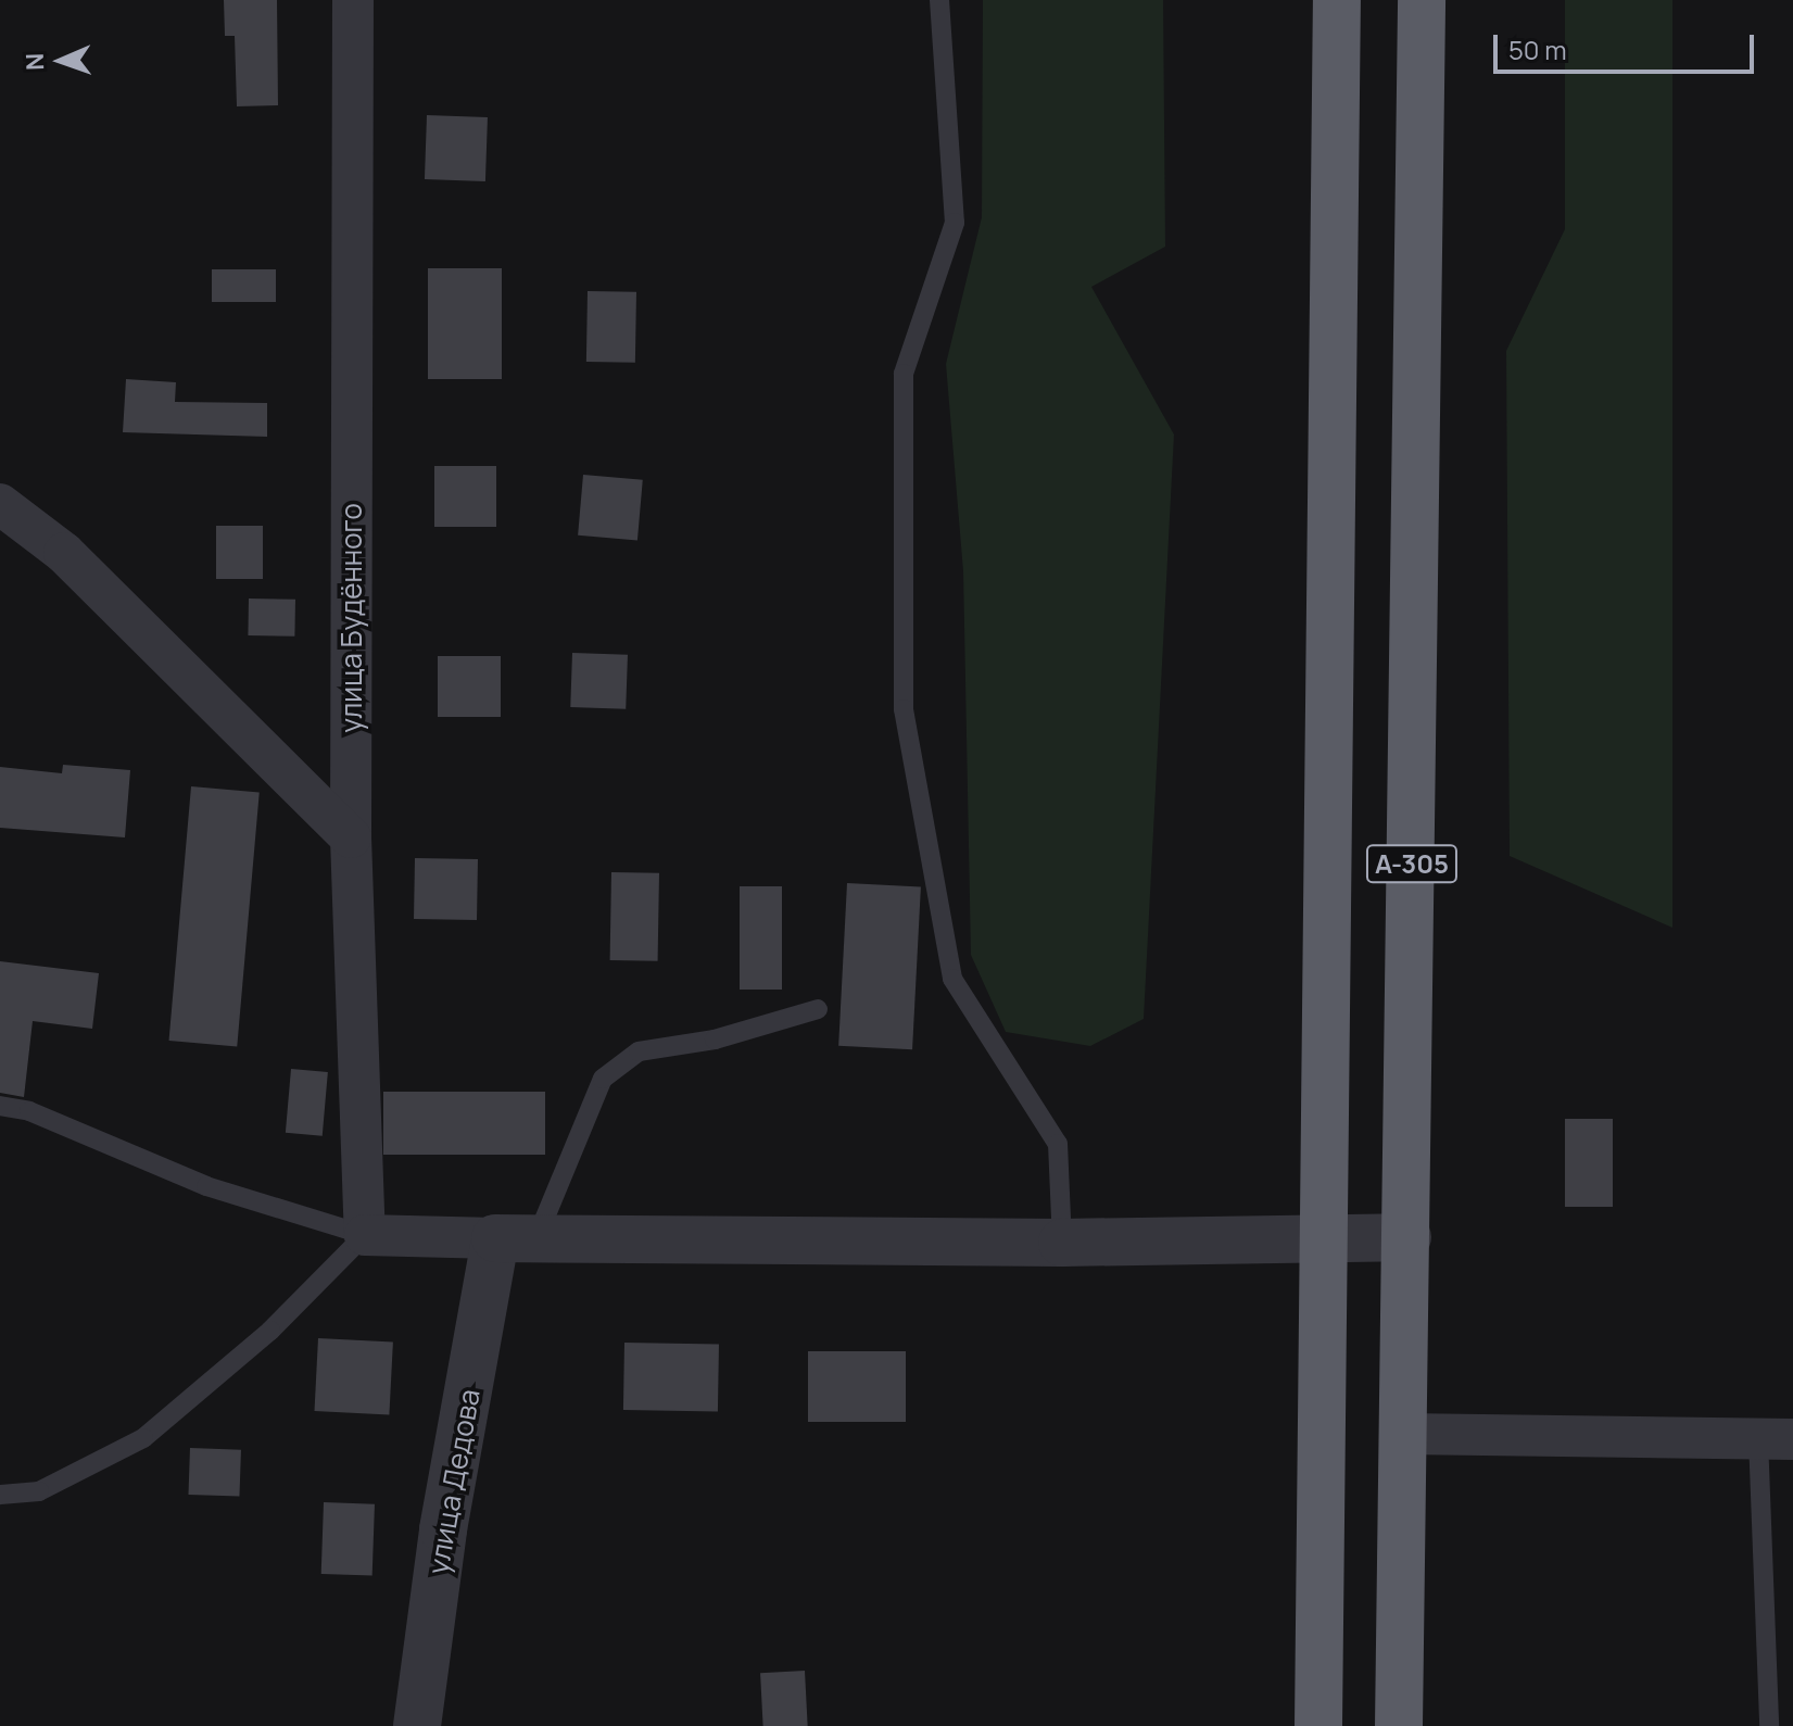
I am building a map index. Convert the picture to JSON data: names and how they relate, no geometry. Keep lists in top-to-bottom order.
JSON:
{
  "streets": {
    "highway": ["А-305"],
    "street": ["улица Будённого", "улица Дедова"]
  },
  "scale_bar": "50 m",
  "north": "left"
}
